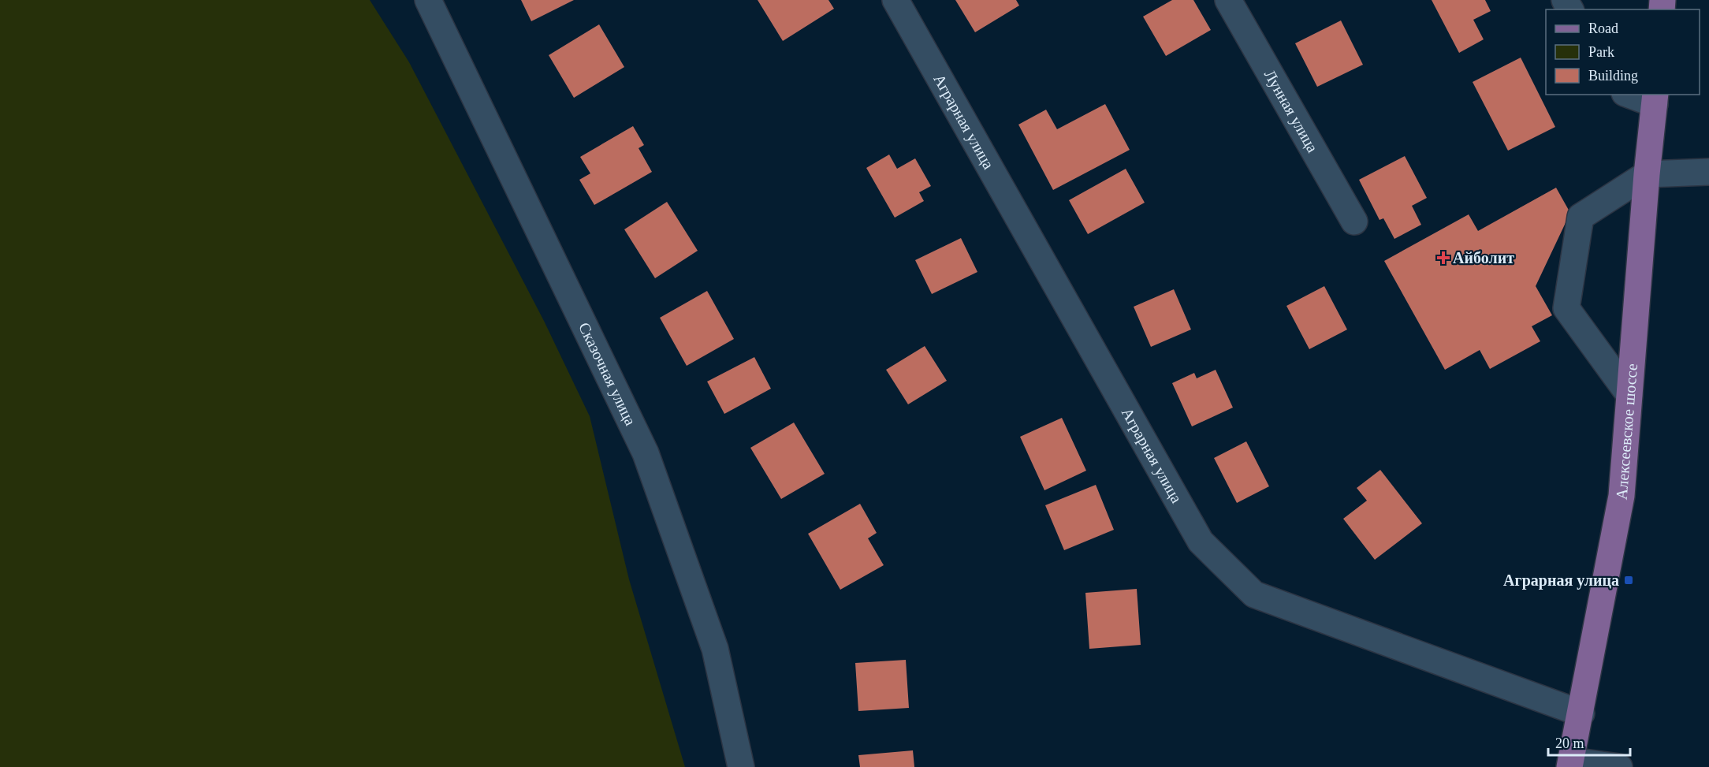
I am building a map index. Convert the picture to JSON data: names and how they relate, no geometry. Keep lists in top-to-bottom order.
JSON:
{
  "streets": {
    "main road": ["Алексеевское шоссе"],
    "street": ["Лунная улица", "Аграрная улица", "Сказочная улица"]
  },
  "crossings": [
    ["Аграрная улица", "Алексеевское шоссе"]
  ],
  "places": {
    "health": ["Айболит"],
    "transit": ["Аграрная улица"]
  },
  "legend": ["Road", "Park", "Building"],
  "scale_bar": "20 m"
}
